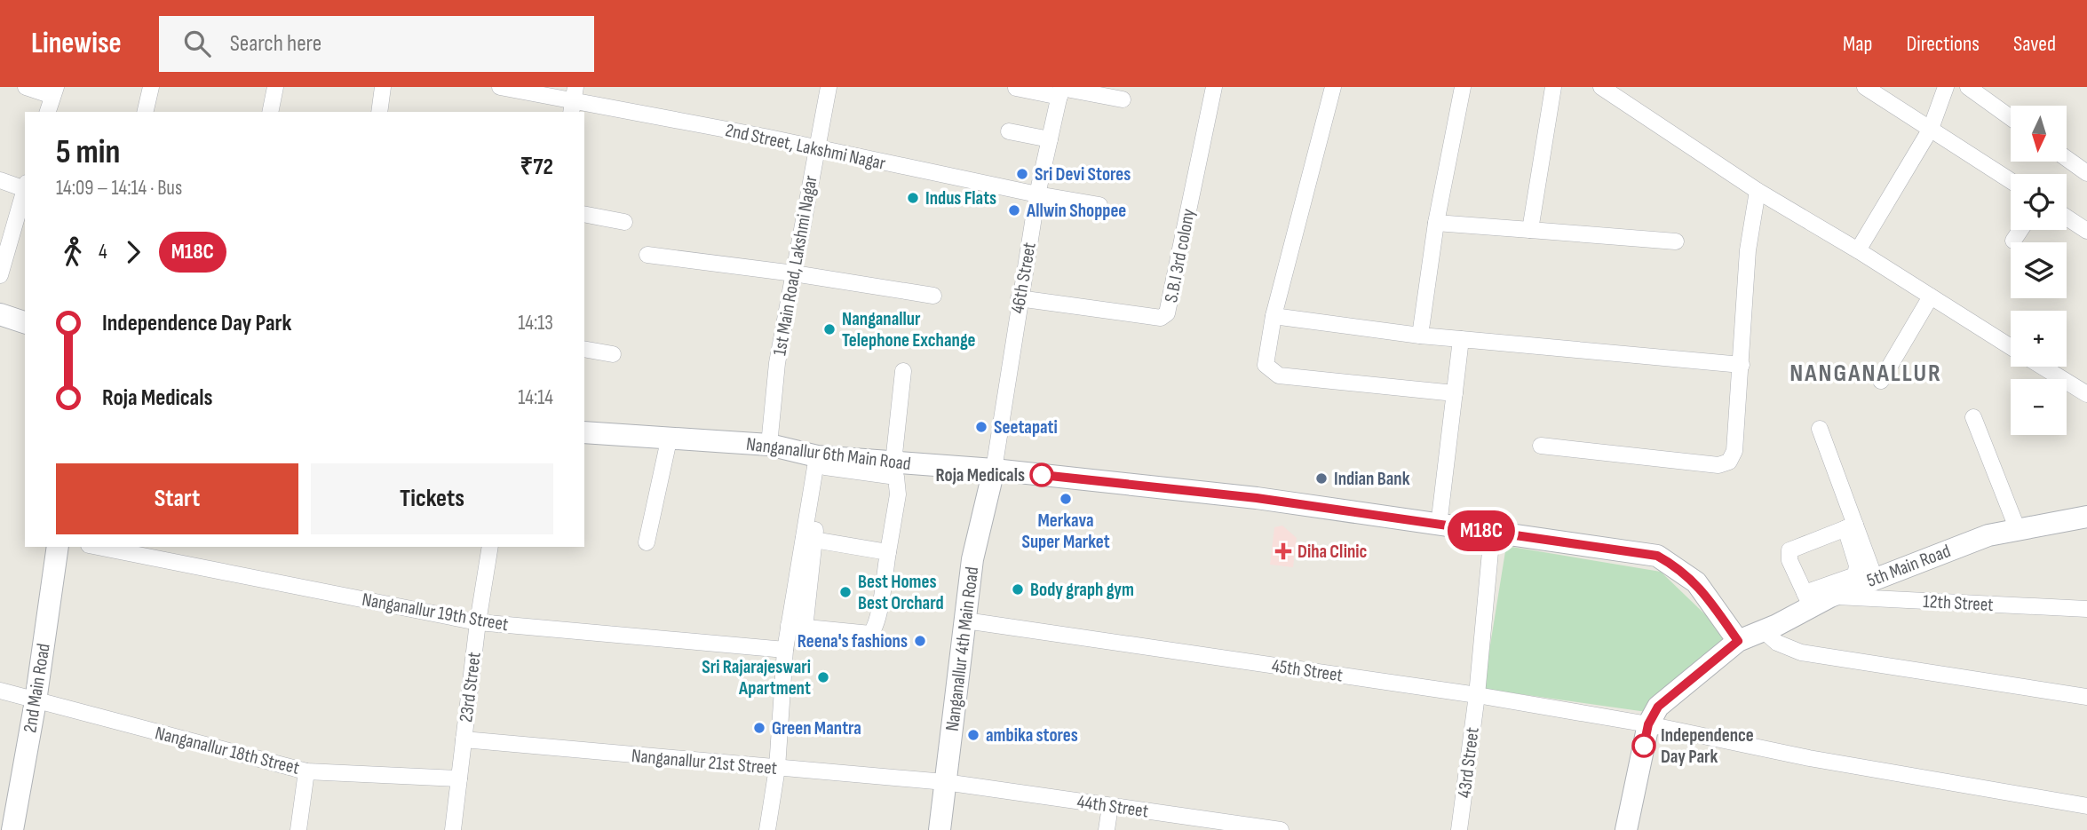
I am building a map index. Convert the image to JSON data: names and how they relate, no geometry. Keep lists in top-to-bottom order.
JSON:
{
  "streets": {
    "street": [
      "2nd Street, Lakshmi Nagar",
      "S.B.I 3rd colony",
      "1st Main Road, Lakshmi Nagar",
      "46th Street",
      "Nanganallur 6th Main Road",
      "5th Main Road",
      "12th Street",
      "Nanganallur 19th Street",
      "Nanganallur 4th Main Road",
      "45th Street",
      "23rd Street",
      "2nd Main Road",
      "Nanganallur 18th Street",
      "Nanganallur 21st Street",
      "43rd Street",
      "44th Street"
    ]
  },
  "crossings": [
    ["2nd Street, Lakshmi Nagar", "1st Main Road, Lakshmi Nagar"],
    ["2nd Street, Lakshmi Nagar", "46th Street"],
    ["S.B.I 3rd colony", "46th Street"],
    ["1st Main Road, Lakshmi Nagar", "Nanganallur 6th Main Road"],
    ["46th Street", "Nanganallur 6th Main Road"],
    ["46th Street", "Nanganallur 4th Main Road"],
    ["Nanganallur 6th Main Road", "5th Main Road"],
    ["Nanganallur 6th Main Road", "Nanganallur 4th Main Road"],
    ["Nanganallur 6th Main Road", "43rd Street"],
    ["5th Main Road", "12th Street"],
    ["5th Main Road", "45th Street"],
    ["Nanganallur 19th Street", "23rd Street"],
    ["Nanganallur 4th Main Road", "45th Street"],
    ["Nanganallur 4th Main Road", "Nanganallur 21st Street"],
    ["Nanganallur 4th Main Road", "44th Street"],
    ["45th Street", "43rd Street"],
    ["23rd Street", "Nanganallur 18th Street"],
    ["23rd Street", "Nanganallur 21st Street"],
    ["2nd Main Road", "Nanganallur 18th Street"],
    ["Nanganallur 21st Street", "44th Street"]
  ],
  "districts": ["NANGANALLUR"],
  "places": {
    "other": [
      "Sri Devi Stores",
      "Indus Flats",
      "Allwin Shoppee",
      "Nanganallur Telephone Exchange",
      "Seetapati",
      "Roja Medicals",
      "Indian Bank",
      "Merkava Super Market",
      "Body graph gym",
      "Best Homes Best Orchard",
      "Reena's fashions",
      "Sri Rajarajeswari Apartment",
      "Green Mantra",
      "ambika stores",
      "Independence Day Park"
    ],
    "health": ["Diha Clinic"]
  },
  "lines": ["bus line M18C"],
  "north": "bottom",
  "page": {
    "header": "Linewise",
    "search": "Search here",
    "nav": ["Map", "Directions", "Saved"],
    "on_map": "M18C",
    "map_buttons": ["+", "−"],
    "heading": ["5 min", "14:09 – 14:14 · Bus", "₹72"],
    "legs": ["4", "M18C"],
    "list": [
      {
        "name": "Independence Day Park",
        "value": "14:13"
      },
      {
        "name": "Roja Medicals",
        "value": "14:14"
      }
    ],
    "buttons": ["Start", "Tickets"]
  }
}
